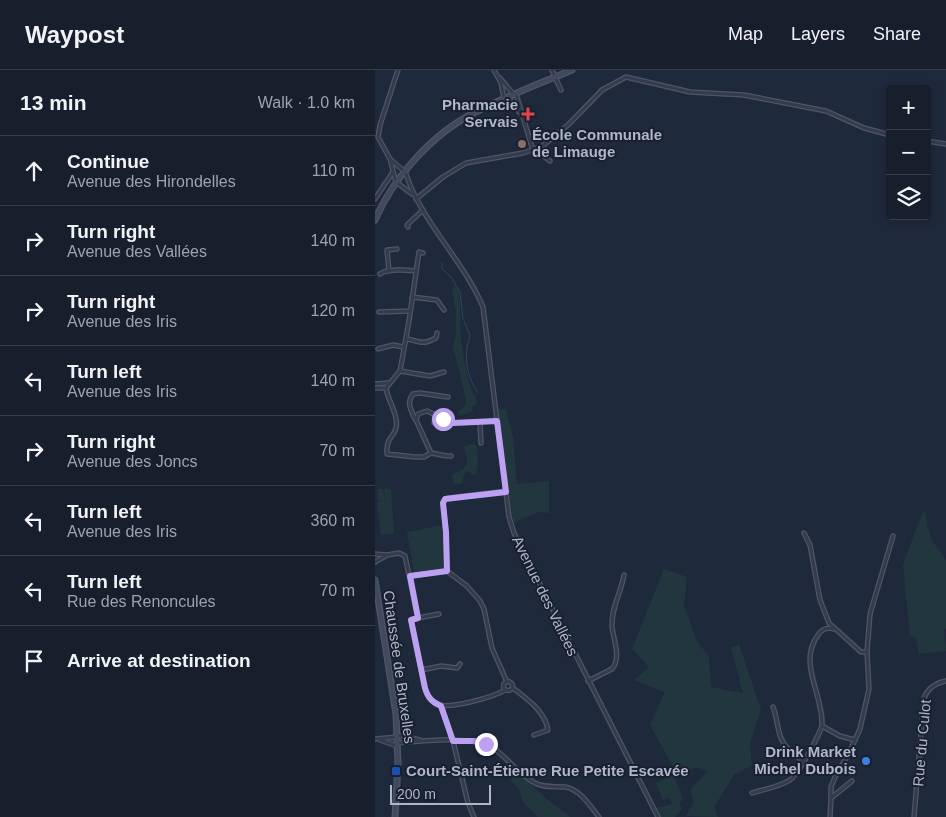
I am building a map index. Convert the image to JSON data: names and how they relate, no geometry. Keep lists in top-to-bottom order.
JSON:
{
  "streets": {
    "main road": ["Chaussée de Bruxelles"],
    "street": ["Avenue des Vallées", "Rue du Culot"]
  },
  "places": {
    "health": ["Pharmacie Servais"],
    "other": ["École Communale de Limauge", "Drink Market Michel Dubois"],
    "transit": ["Court-Saint-Étienne Rue Petite Escavée"]
  },
  "scale_bar": "200 m",
  "page": {
    "header": "Waypost",
    "nav": ["Map", "Layers", "Share"],
    "heading": ["13 min", "Walk · 1.0 km"],
    "map_buttons": ["+", "−"],
    "list": [
      ["Continue", "Avenue des Hirondelles", "110 m"],
      ["Turn right", "Avenue des Vallées", "140 m"],
      ["Turn right", "Avenue des Iris", "120 m"],
      ["Turn left", "Avenue des Iris", "140 m"],
      ["Turn right", "Avenue des Joncs", "70 m"],
      ["Turn left", "Avenue des Iris", "360 m"],
      ["Turn left", "Rue des Renoncules", "70 m"],
      "Arrive at destination"
    ],
    "scale": "200 m"
  }
}
